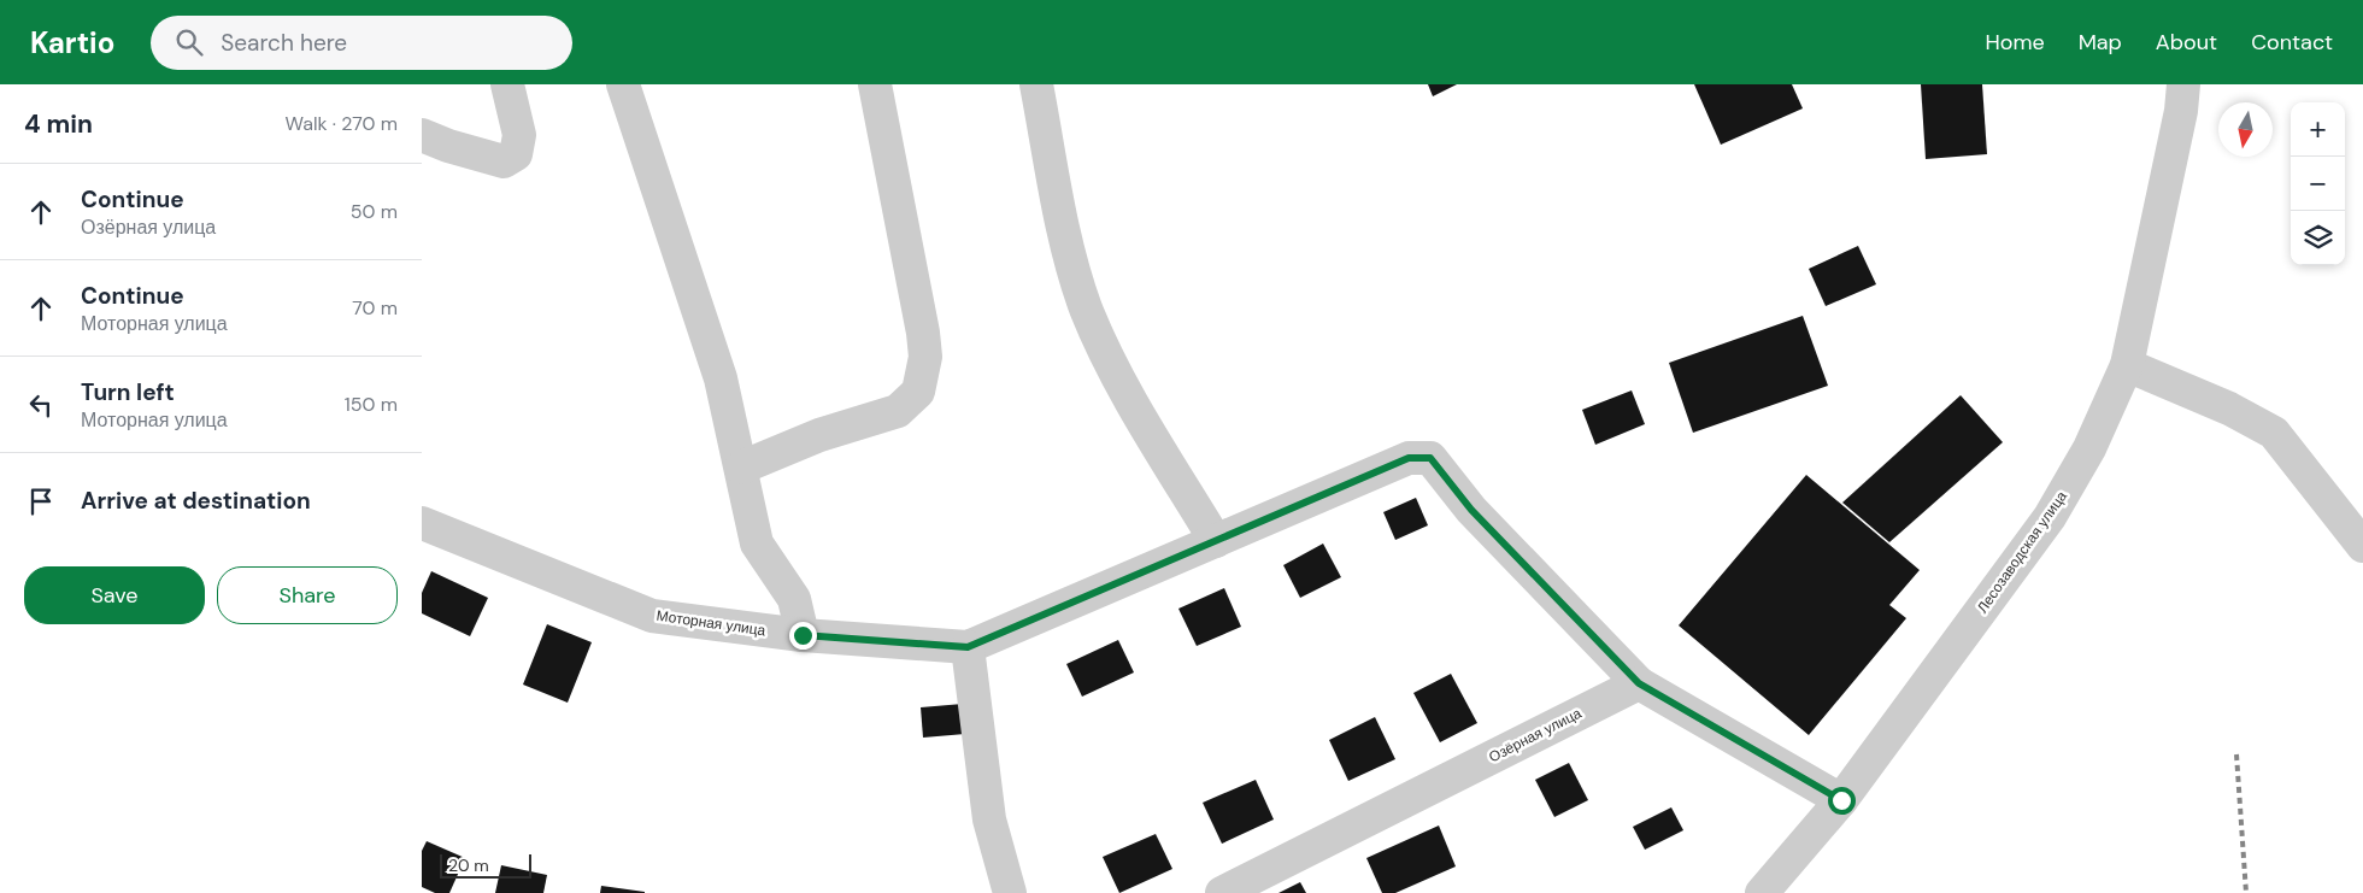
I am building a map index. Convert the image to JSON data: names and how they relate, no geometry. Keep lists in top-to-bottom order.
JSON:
{
  "streets": {
    "street": ["Лесозаводская улица", "Моторная улица", "Озёрная улица"]
  },
  "crossings": [
    ["Моторная улица", "Озёрная улица"]
  ],
  "scale_bar": "20 m",
  "north": "bottom",
  "page": {
    "header": "Kartio",
    "search": "Search here",
    "nav": [
      "Home",
      "Map",
      "About",
      "Contact"
    ],
    "heading": ["4 min", "Walk · 270 m"],
    "map_buttons": ["+", "−"],
    "list": [
      ["Continue", "Озёрная улица", "50 m"],
      ["Continue", "Моторная улица", "70 m"],
      ["Turn left", "Моторная улица", "150 m"],
      "Arrive at destination"
    ],
    "buttons": ["Save", "Share"],
    "scale": "20 m"
  }
}
